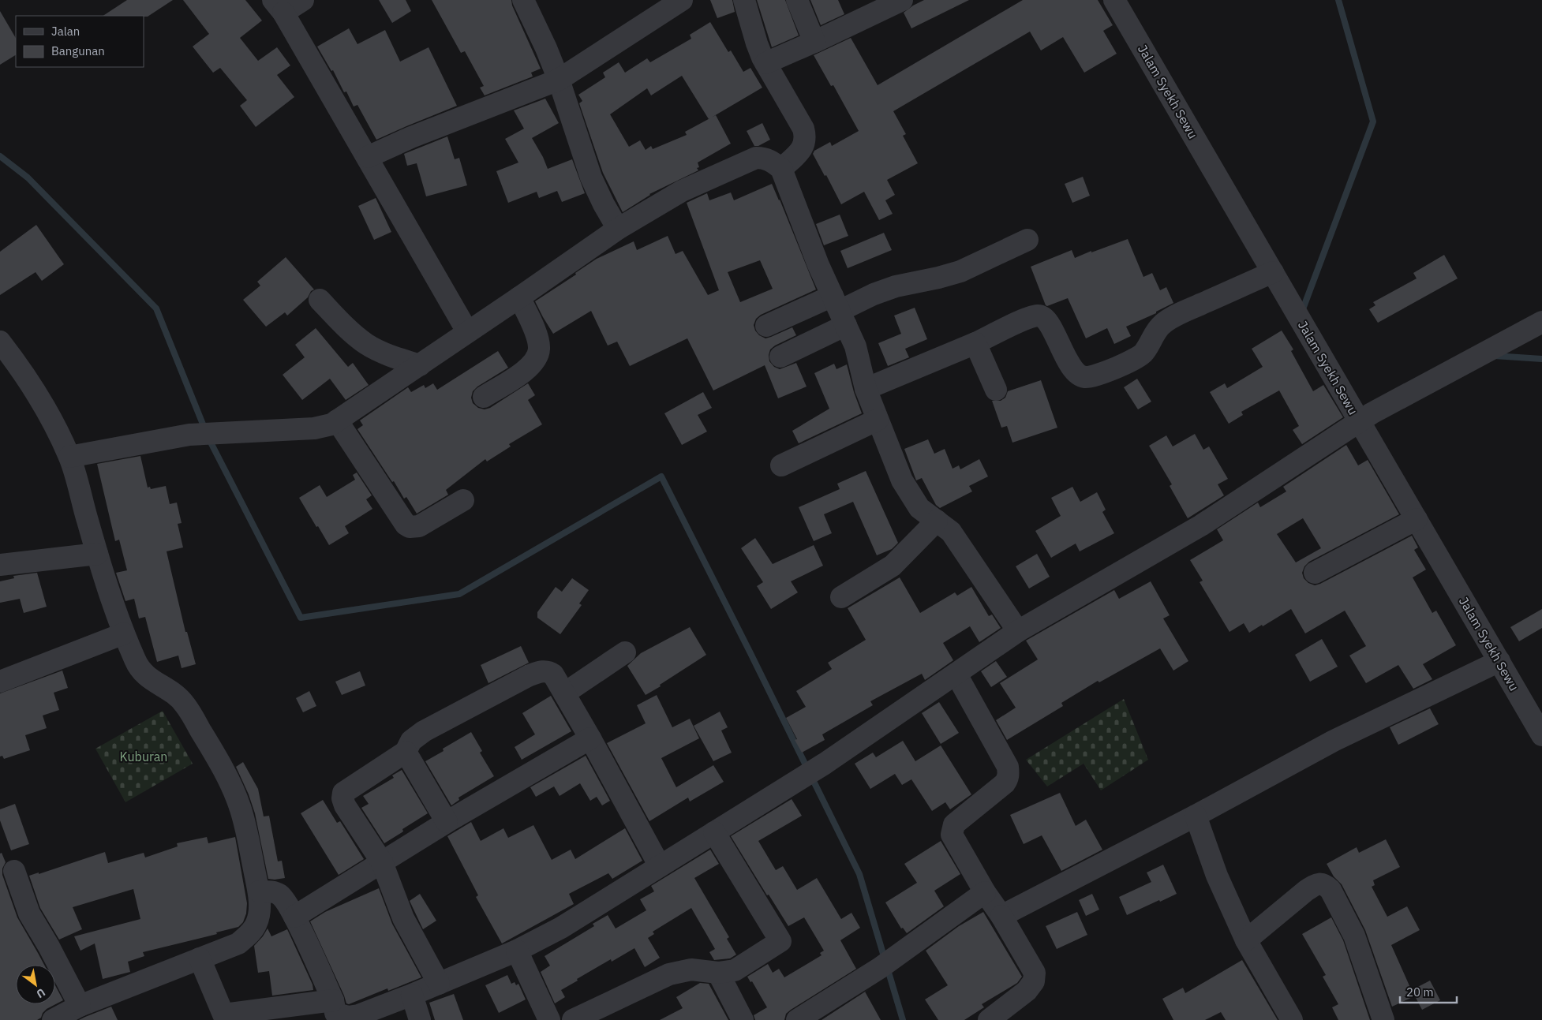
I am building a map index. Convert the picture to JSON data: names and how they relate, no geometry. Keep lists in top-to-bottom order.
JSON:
{
  "streets": {
    "street": ["Jalam Syekh Sewu"]
  },
  "parks": ["Kuburan"],
  "legend": ["Jalan", "Bangunan"],
  "scale_bar": "20 m",
  "north": "bottom right"
}
